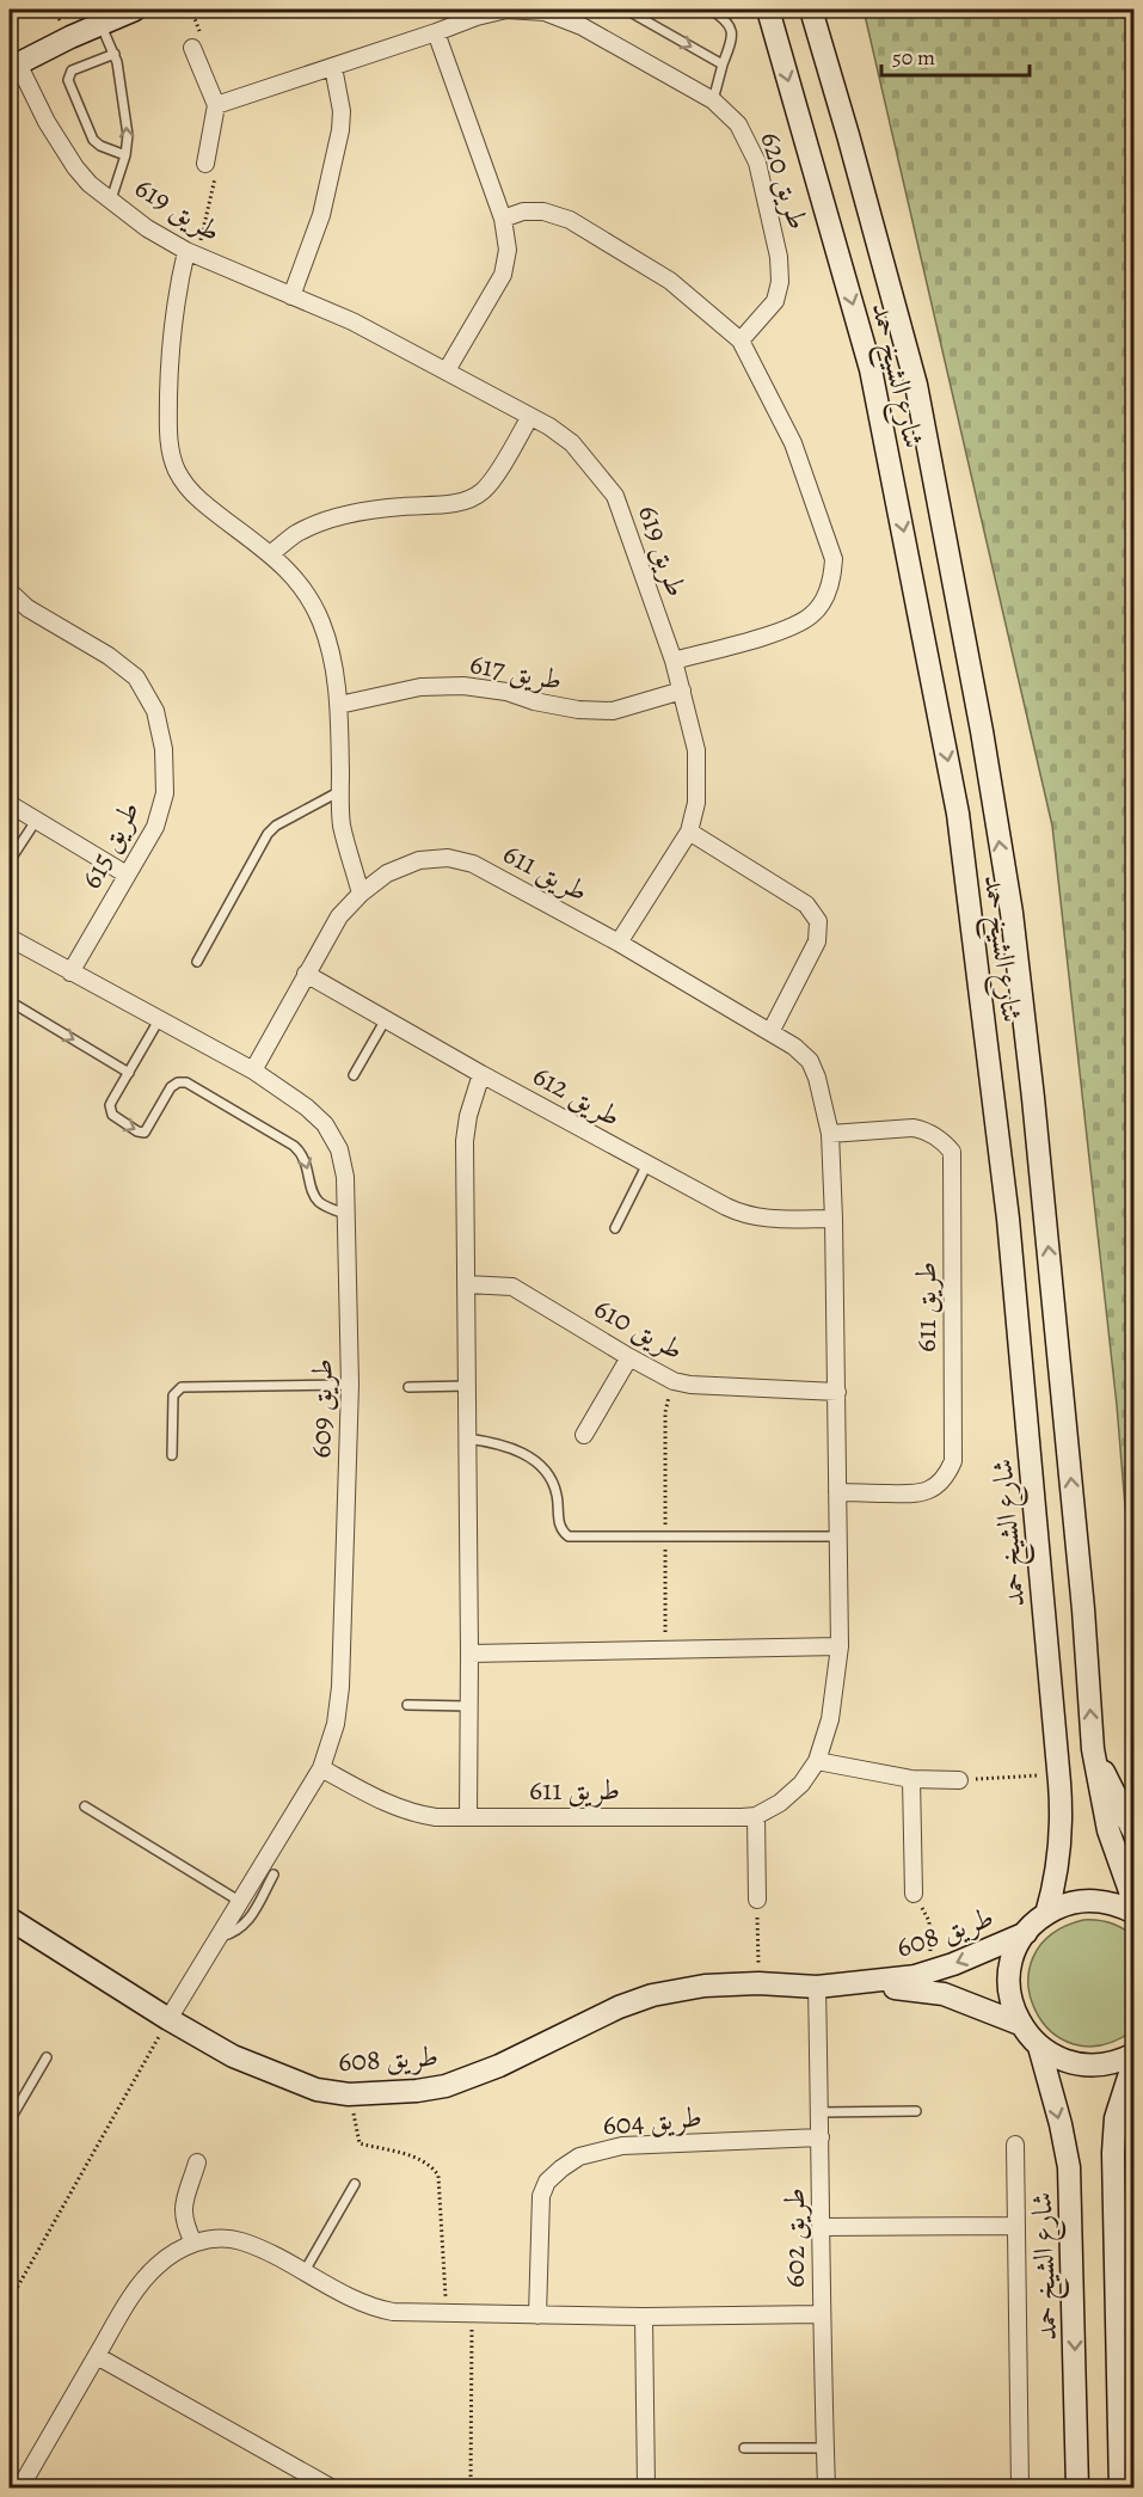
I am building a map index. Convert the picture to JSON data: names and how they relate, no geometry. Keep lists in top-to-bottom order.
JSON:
{
  "streets": {
    "main road": ["شارع الشيخ حمد", "طريق 608"],
    "street": [
      "طريق 620",
      "طريق 619",
      "طريق 617",
      "طريق 615",
      "طريق 611",
      "طريق 612",
      "طريق 610",
      "طريق 609",
      "طريق 604",
      "طريق 602"
    ]
  },
  "crossings": [
    ["طريق 620", "طريق 619"],
    ["طريق 619", "طريق 617"],
    ["طريق 619", "طريق 611"],
    ["طريق 615", "طريق 609"],
    ["طريق 611", "طريق 612"],
    ["طريق 611", "طريق 610"],
    ["طريق 611", "طريق 609"],
    ["طريق 609", "طريق 608"],
    ["طريق 608", "طريق 602"],
    ["طريق 604", "طريق 602"]
  ],
  "scale_bar": "50 m"
}
